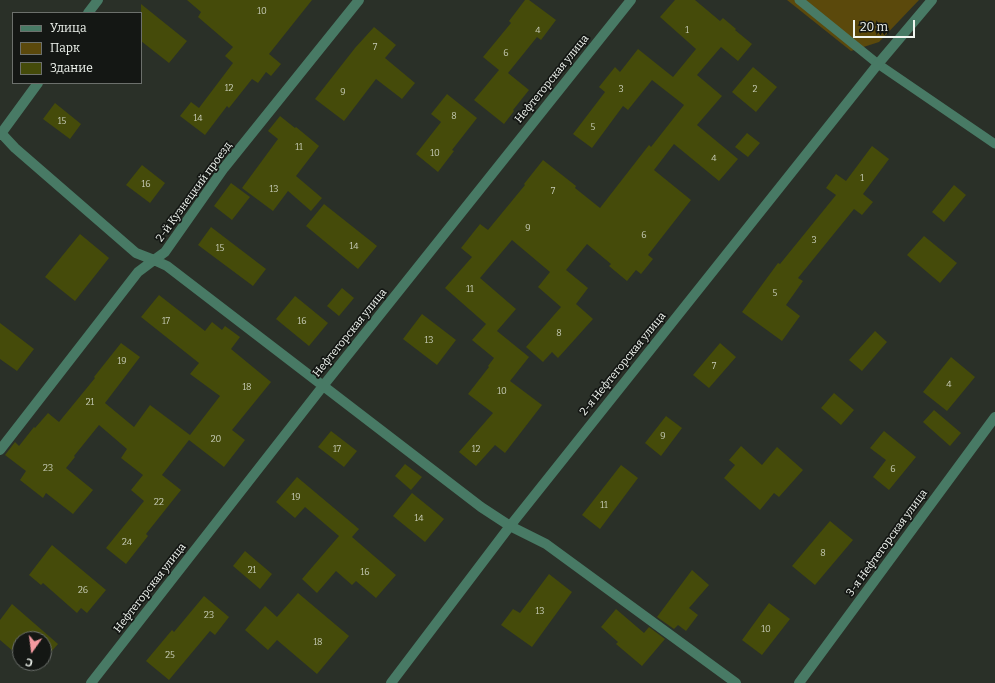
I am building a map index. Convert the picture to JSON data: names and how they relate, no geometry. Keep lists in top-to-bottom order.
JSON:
{
  "streets": {
    "street": [
      "Нефтегорская улица",
      "2-й Кузнецкий проезд",
      "2-я Нефтегорская улица",
      "3-я Нефтегорская улица"
    ]
  },
  "house_numbers": [
    "10",
    "4",
    "1",
    "7",
    "6",
    "12",
    "3",
    "2",
    "9",
    "8",
    "14",
    "15",
    "5",
    "11",
    "10",
    "4",
    "1",
    "16",
    "13",
    "7",
    "9",
    "6",
    "3",
    "14",
    "15",
    "11",
    "5",
    "17",
    "16",
    "8",
    "13",
    "19",
    "7",
    "4",
    "18",
    "10",
    "21",
    "9",
    "20",
    "17",
    "12",
    "23",
    "6",
    "19",
    "22",
    "11",
    "14",
    "24",
    "8",
    "21",
    "16",
    "26",
    "13",
    "23",
    "10",
    "18",
    "25"
  ],
  "legend": ["Улица", "Парк", "Здание"],
  "scale_bar": "20 m",
  "north": "bottom"
}
